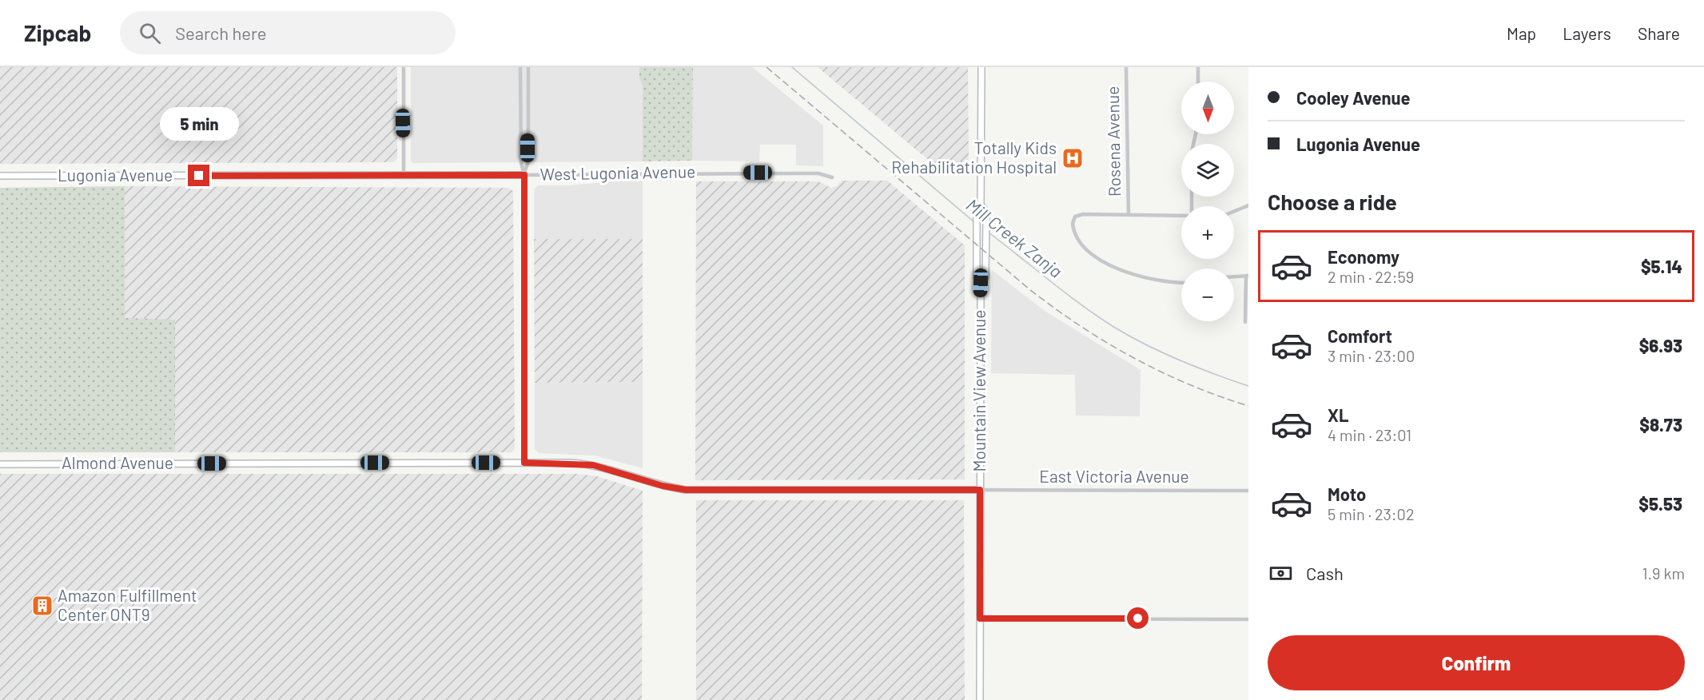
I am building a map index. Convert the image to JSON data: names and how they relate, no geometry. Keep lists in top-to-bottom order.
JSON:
{
  "streets": {
    "street": [
      "Rosena Avenue",
      "West Lugonia Avenue",
      "Lugonia Avenue",
      "Mountain View Avenue",
      "Almond Avenue",
      "East Victoria Avenue"
    ]
  },
  "crossings": [
    ["West Lugonia Avenue", "Lugonia Avenue"],
    ["Mountain View Avenue", "Almond Avenue"],
    ["Mountain View Avenue", "East Victoria Avenue"],
    ["Almond Avenue", "East Victoria Avenue"]
  ],
  "water": ["Mill Creek Zanja"],
  "places": {
    "hospital": ["Totally Kids Rehabilitation Hospital"],
    "building": ["Amazon Fulfillment Center ONT9"]
  },
  "north": "bottom",
  "page": {
    "header": "Zipcab",
    "search": "Search here",
    "nav": ["Map", "Layers", "Share"],
    "banner": ["Cooley Avenue", "Lugonia Avenue"],
    "map_buttons": ["+", "−"],
    "bubble": "5 min",
    "heading": "Choose a ride",
    "list": [
      {
        "name": "Economy",
        "note": "2 min · 22:59",
        "value": "$5.14"
      },
      {
        "name": "Comfort",
        "note": "3 min · 23:00",
        "value": "$6.93"
      },
      {
        "name": "XL",
        "note": "4 min · 23:01",
        "value": "$8.73"
      },
      {
        "name": "Moto",
        "note": "5 min · 23:02",
        "value": "$5.53"
      }
    ],
    "pay": ["Cash", "1.9 km"],
    "buttons": "Confirm"
  }
}
